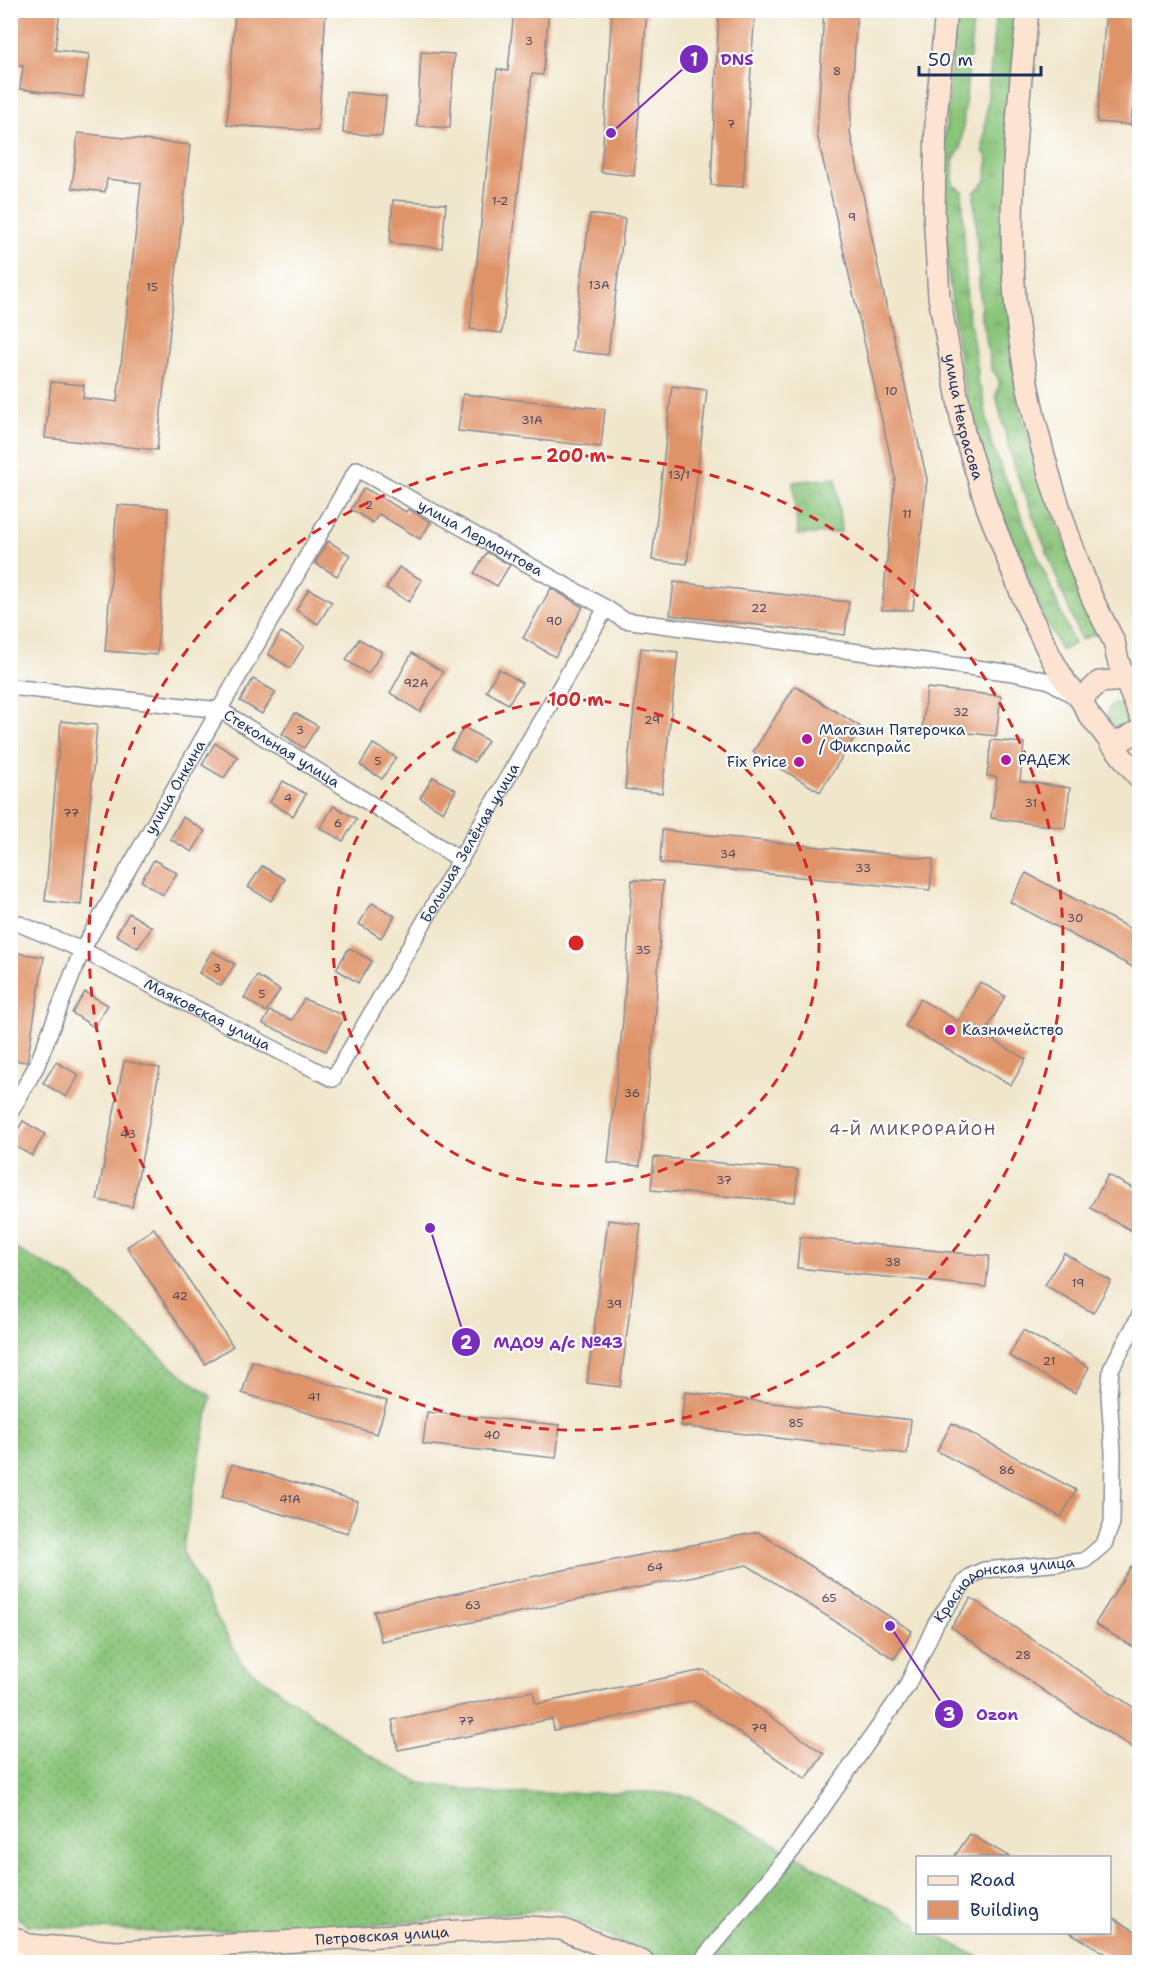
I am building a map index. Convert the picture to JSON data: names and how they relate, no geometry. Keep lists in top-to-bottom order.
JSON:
{
  "streets": {
    "main road": ["улица Некрасова", "Петровская улица"],
    "street": [
      "улица Лермонтова",
      "Стекольная улица",
      "улица Онкина",
      "Большая Зелёная улица",
      "Маяковская улица",
      "Краснодонская улица"
    ]
  },
  "crossings": [
    ["улица Некрасова", "улица Лермонтова"],
    ["улица Лермонтова", "улица Онкина"],
    ["улица Лермонтова", "Большая Зелёная улица"],
    ["Стекольная улица", "улица Онкина"],
    ["Стекольная улица", "Большая Зелёная улица"],
    ["улица Онкина", "Маяковская улица"],
    ["Большая Зелёная улица", "Маяковская улица"]
  ],
  "districts": ["4-Й МИКРОРАЙОН"],
  "places": [
    "DNS",
    "Магазин Пятерочка / Фикспрайс",
    "РАДЕЖ",
    "Fix Price",
    "Казначейство",
    "МДОУ д/с №43",
    "Ozon"
  ],
  "house_numbers": [
    "3",
    "8",
    "7",
    "1-2",
    "9",
    "13А",
    "15",
    "10",
    "31А",
    "13/1",
    "2",
    "11",
    "22",
    "90",
    "92А",
    "32",
    "29",
    "3",
    "5",
    "4",
    "31",
    "77",
    "6",
    "34",
    "33",
    "30",
    "1",
    "35",
    "3",
    "5",
    "36",
    "43",
    "37",
    "38",
    "19",
    "42",
    "39",
    "21",
    "41",
    "85",
    "40",
    "86",
    "41А",
    "64",
    "65",
    "63",
    "28",
    "77",
    "79"
  ],
  "legend": ["Road", "Building"],
  "scale_bar": "50 m",
  "rings": ["200 m", "100 m"]
}
